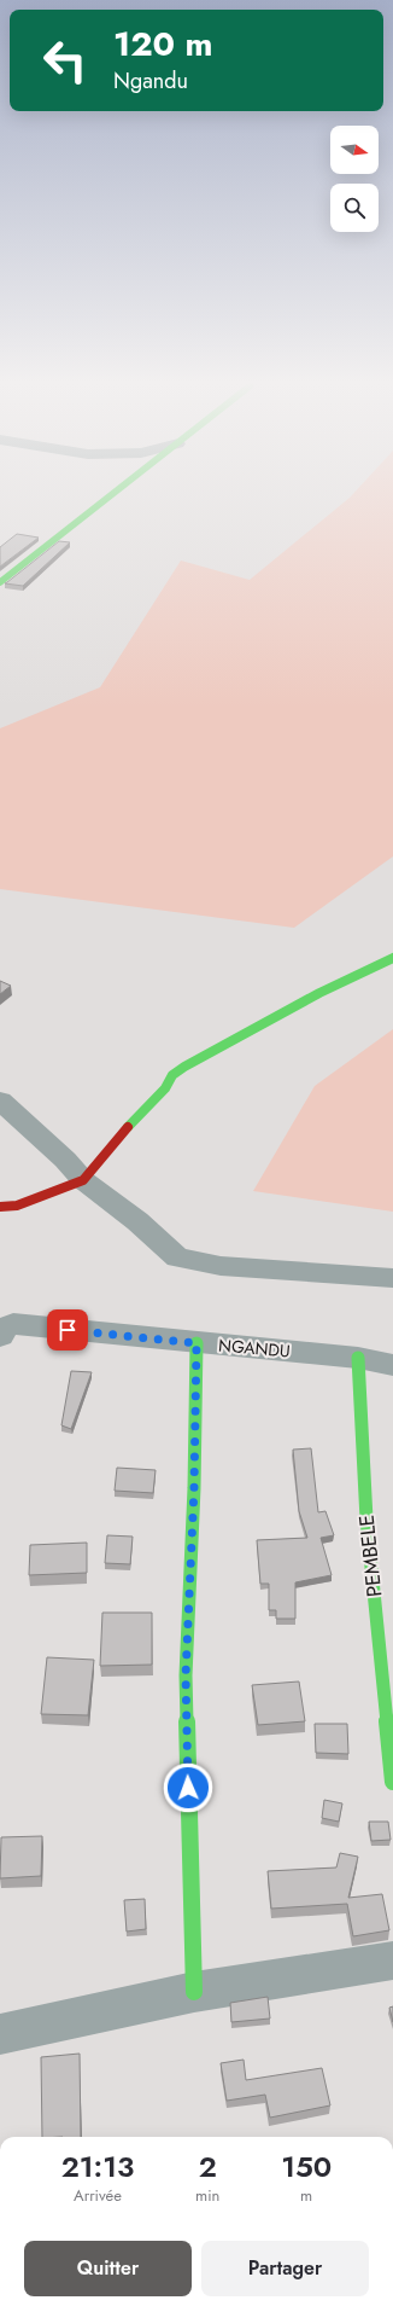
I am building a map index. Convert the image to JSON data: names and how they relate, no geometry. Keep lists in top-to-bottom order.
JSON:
{
  "streets": {
    "street": ["NGANDU", "PEMBELE"]
  },
  "crossings": [
    ["NGANDU", "PEMBELE"]
  ],
  "north": "right",
  "page": {
    "turn": ["120 m", "Ngandu"],
    "eta": [
      "21:13",
      "Arrivée",
      "2",
      "min",
      "150",
      "m"
    ],
    "buttons": ["Quitter", "Partager"]
  }
}
